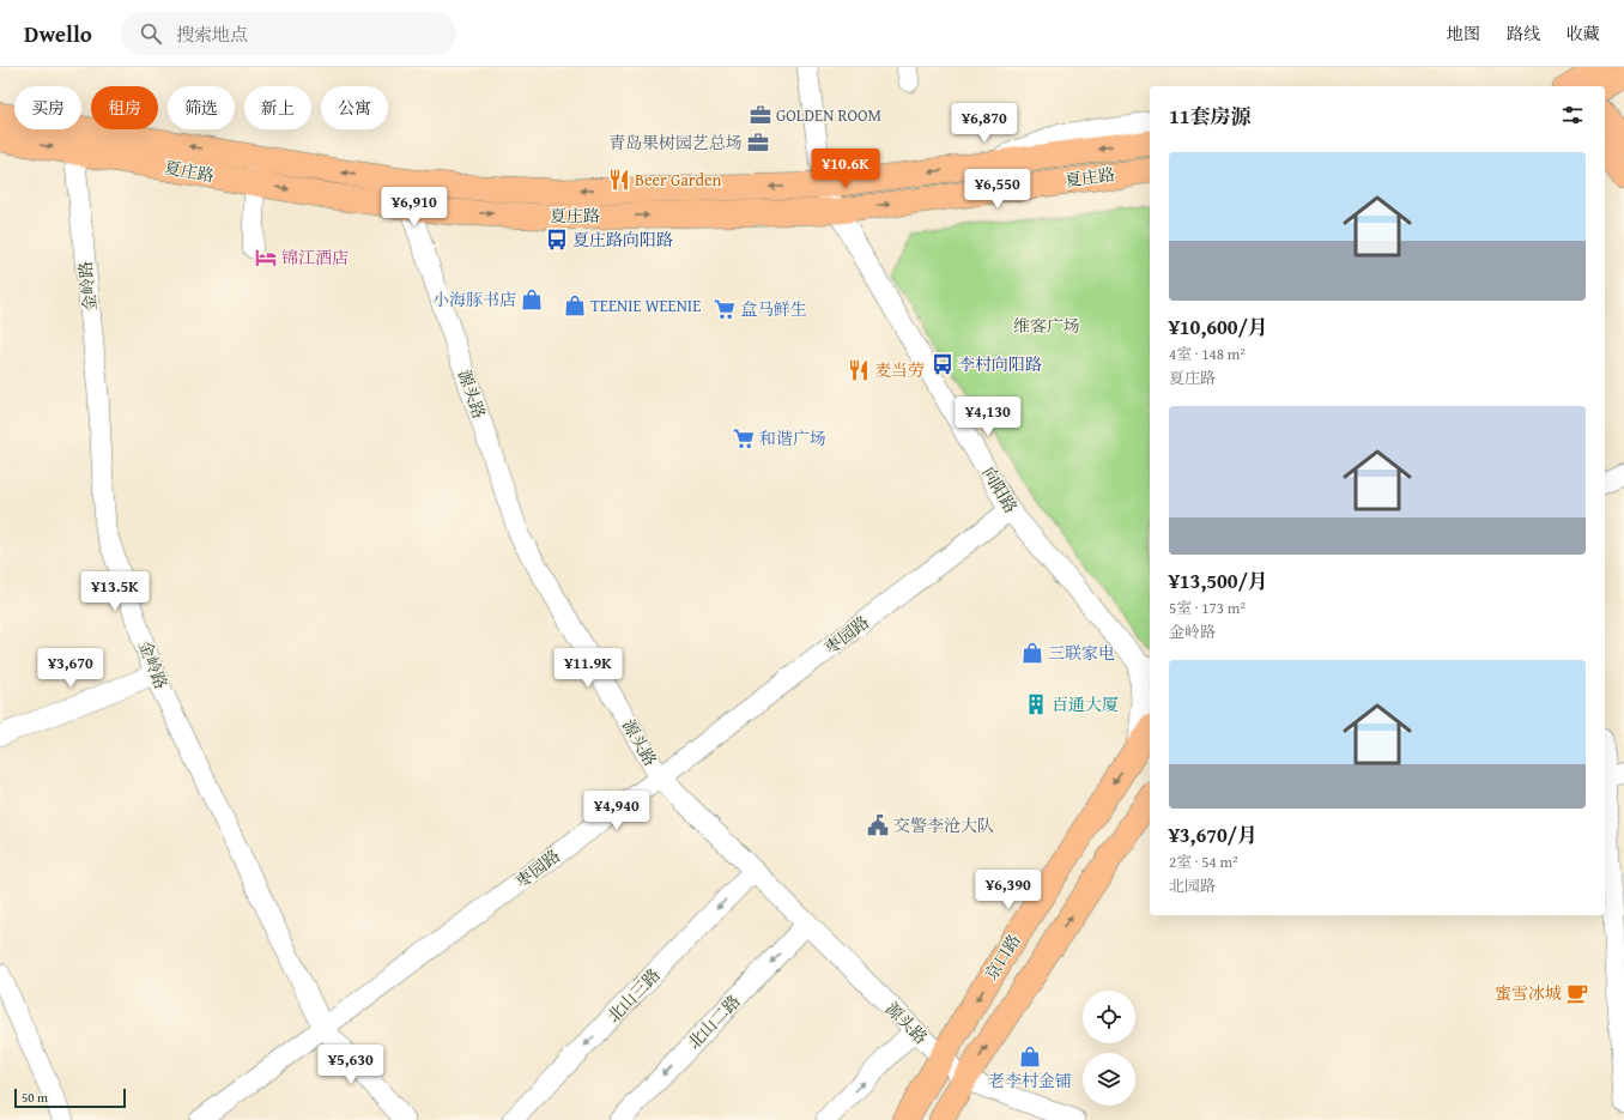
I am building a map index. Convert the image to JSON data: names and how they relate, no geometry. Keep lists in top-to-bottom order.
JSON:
{
  "streets": {
    "main road": ["夏庄路", "京口路"],
    "street": [
      "金岭路",
      "源头路",
      "向阳路",
      "枣园路",
      "北山三路",
      "北山二路"
    ]
  },
  "crossings": [
    ["夏庄路", "金岭路"],
    ["夏庄路", "源头路"],
    ["夏庄路", "向阳路"],
    ["金岭路", "枣园路"],
    ["源头路", "枣园路"],
    ["源头路", "京口路"],
    ["源头路", "北山三路"],
    ["源头路", "北山二路"],
    ["向阳路", "枣园路"]
  ],
  "one_way": ["北山三路"],
  "parks": ["维客广场"],
  "places": {
    "office": ["GOLDEN ROOM", "青岛果树园艺总场"],
    "restaurant": ["Beer Garden", "麦当劳"],
    "bus stop": ["夏庄路向阳路", "李村向阳路"],
    "hotel": ["锦江酒店"],
    "shop": [
      "小海豚书店",
      "TEENIE WEENIE",
      "三联家电",
      "老李村金铺"
    ],
    "supermarket": ["盒马鲜生", "和谐广场"],
    "building": ["百通大厦"],
    "public building": ["交警李沧大队"],
    "cafe": ["蜜雪冰城"]
  },
  "scale_bar": "50 m",
  "page": {
    "header": "Dwello",
    "search": "搜索地点",
    "nav": ["地图", "路线", "收藏"],
    "chip": [
      "买房",
      "租房",
      "筛选",
      "新上",
      "公寓"
    ],
    "heading": "11套房源",
    "price": [
      "¥6,870",
      "¥10.6K",
      "¥6,550",
      "¥6,910",
      "¥4,130",
      "¥13.5K",
      "¥3,670",
      "¥11.9K",
      "¥4,940",
      "¥6,390",
      "¥5,630"
    ],
    "list": [
      {
        "name": "¥10,600/月",
        "note": "4室 · 148 m² · 夏庄路"
      },
      {
        "name": "¥13,500/月",
        "note": "5室 · 173 m² · 金岭路"
      },
      {
        "name": "¥3,670/月",
        "note": "2室 · 54 m² · 北园路"
      }
    ],
    "scale": "50 m"
  }
}
